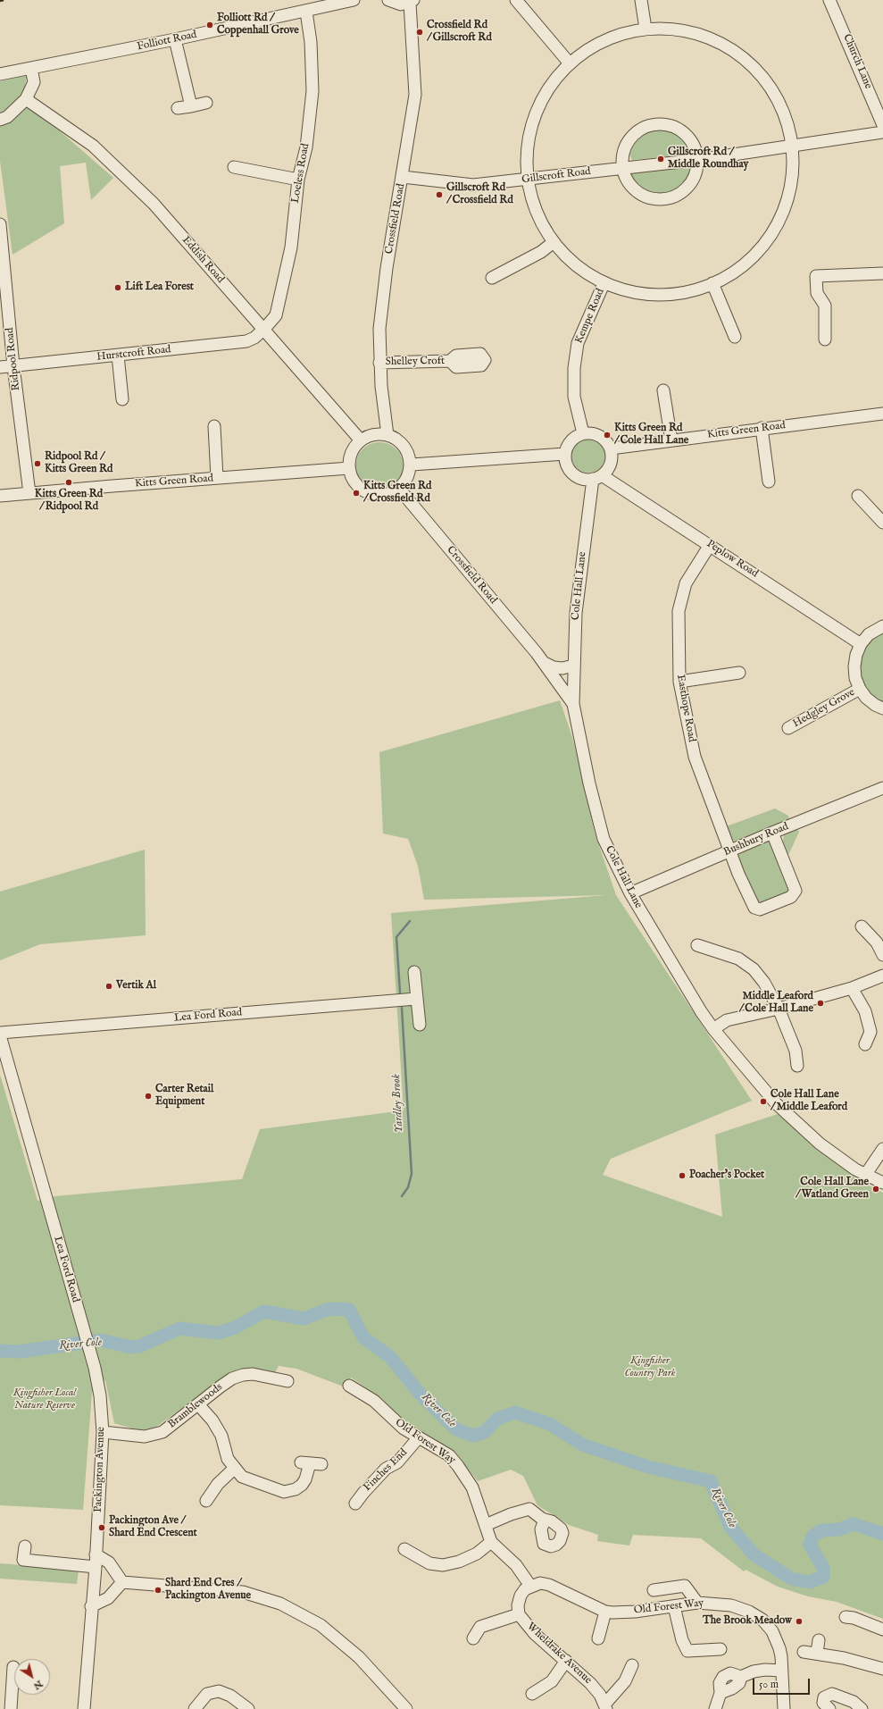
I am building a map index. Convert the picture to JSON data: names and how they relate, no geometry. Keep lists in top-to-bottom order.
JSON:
{
  "streets": {
    "street": [
      "Folliott Road",
      "Church Lane",
      "Loeless Road",
      "Gillscroft Road",
      "Crossfield Road",
      "Eddish Road",
      "Kempe Road",
      "Hurstcroft Road",
      "Ridpool Road",
      "Shelley Croft",
      "Kitts Green Road",
      "Peplow Road",
      "Cole Hall Lane",
      "Easthope Road",
      "Hedgley Grove",
      "Bushbury Road",
      "Lea Ford Road",
      "Bramblewoods",
      "Old Forest Way",
      "Packington Avenue",
      "Finches End",
      "Wheldrake Avenue"
    ]
  },
  "crossings": [
    ["Folliott Road", "Loeless Road"],
    ["Loeless Road", "Eddish Road"],
    ["Loeless Road", "Hurstcroft Road"],
    ["Gillscroft Road", "Crossfield Road"],
    ["Crossfield Road", "Eddish Road"],
    ["Crossfield Road", "Shelley Croft"],
    ["Crossfield Road", "Kitts Green Road"],
    ["Crossfield Road", "Cole Hall Lane"],
    ["Eddish Road", "Hurstcroft Road"],
    ["Eddish Road", "Kitts Green Road"],
    ["Kempe Road", "Kitts Green Road"],
    ["Kempe Road", "Peplow Road"],
    ["Kempe Road", "Cole Hall Lane"],
    ["Hurstcroft Road", "Ridpool Road"],
    ["Ridpool Road", "Kitts Green Road"],
    ["Kitts Green Road", "Peplow Road"],
    ["Kitts Green Road", "Cole Hall Lane"],
    ["Peplow Road", "Cole Hall Lane"],
    ["Peplow Road", "Easthope Road"],
    ["Cole Hall Lane", "Bushbury Road"],
    ["Easthope Road", "Bushbury Road"],
    ["Lea Ford Road", "Packington Avenue"],
    ["Bramblewoods", "Packington Avenue"],
    ["Old Forest Way", "Finches End"],
    ["Old Forest Way", "Wheldrake Avenue"]
  ],
  "water": ["Yardley Brook", "River Cole"],
  "parks": ["Kingfisher Country Park", "Kingfisher Local Nature Reserve"],
  "places": [
    "Folliott Rd / Coppenhall Grove",
    "Crossfield Rd / Gillscroft Rd",
    "Gillscroft Rd / Middle Roundhay",
    "Gillscroft Rd / Crossfield Rd",
    "Lift Lea Forest",
    "Kitts Green Rd / Cole Hall Lane",
    "Ridpool Rd / Kitts Green Rd",
    "Kitts Green Rd / Ridpool Rd",
    "Kitts Green Rd / Crossfield Rd",
    "Vertik Al",
    "Middle Leaford / Cole Hall Lane",
    "Carter Retail Equipment",
    "Cole Hall Lane / Middle Leaford",
    "Poacher's Pocket",
    "Cole Hall Lane / Watland Green",
    "Packington Ave / Shard End Crescent",
    "Shard End Cres / Packington Avenue",
    "The Brook Meadow"
  ],
  "scale_bar": "50 m",
  "north": "bottom right"
}
